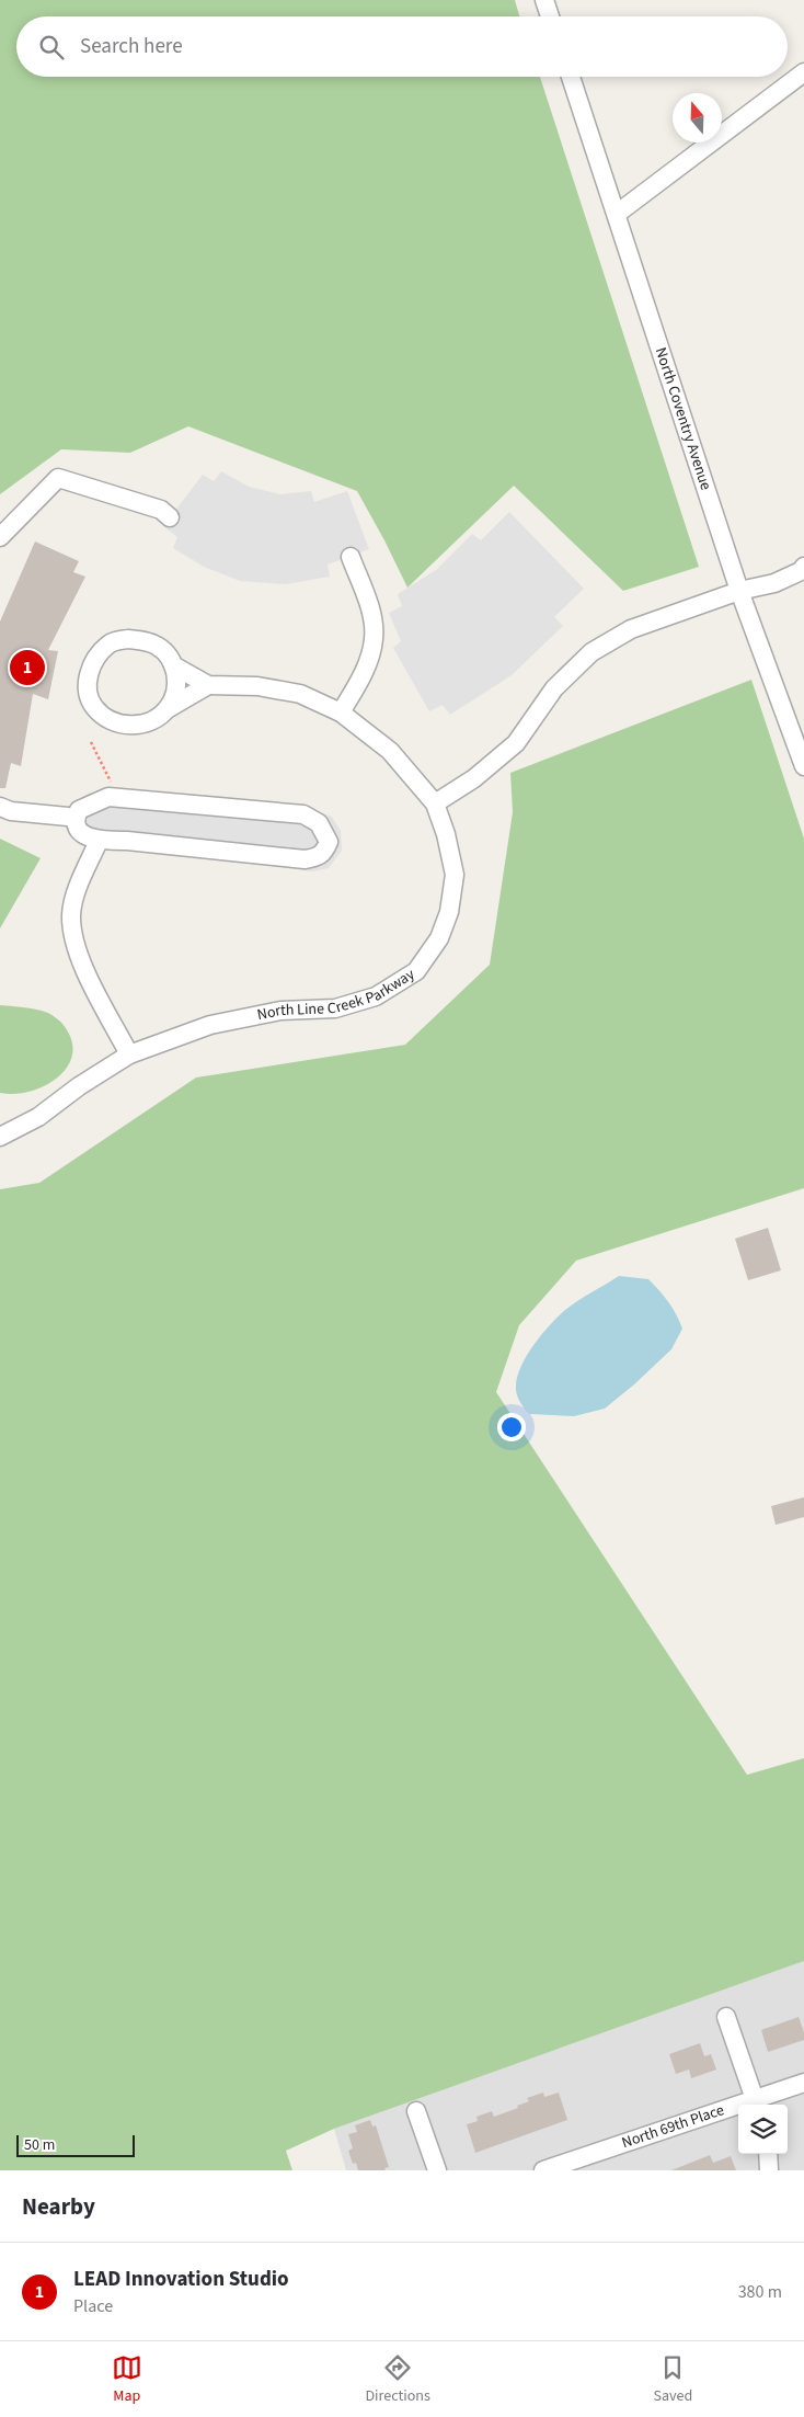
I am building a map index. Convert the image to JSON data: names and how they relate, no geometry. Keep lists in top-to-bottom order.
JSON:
{
  "streets": {
    "street": ["North Coventry Avenue", "North Line Creek Parkway", "North 69th Place"]
  },
  "scale_bar": "50 m",
  "north": "top",
  "page": {
    "search": "Search here",
    "pins": "1",
    "scale": "50 m",
    "heading": "Nearby",
    "list": [
      {
        "mark": "1",
        "name": "LEAD Innovation Studio",
        "note": "Place",
        "value": "380 m"
      }
    ],
    "nav": ["Map", "Directions", "Saved"]
  }
}
